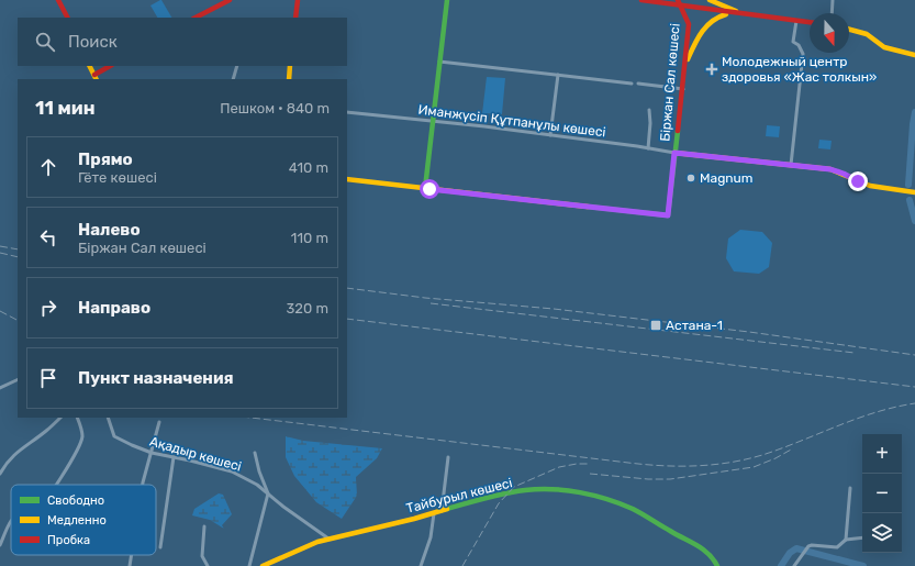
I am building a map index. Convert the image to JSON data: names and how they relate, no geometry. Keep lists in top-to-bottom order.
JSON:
{
  "streets": {
    "main road": ["Біржан Сал көшесі", "Тайбурыл көшесі"],
    "street": ["Иманжүсіп Құтпанұлы көшесі", "Ақадыр көшесі"]
  },
  "crossings": [
    ["Біржан Сал көшесі", "Иманжүсіп Құтпанұлы көшесі"],
    ["Ақадыр көшесі", "Тайбурыл көшесі"]
  ],
  "places": {
    "health": ["Молодежный центр здоровья «Жас толкын»"],
    "other": ["Magnum"],
    "transit": ["Астана-1"]
  },
  "legend": ["Свободно", "Медленно", "Пробка"],
  "north": "bottom",
  "page": {
    "search": "Поиск",
    "heading": ["11 мин", "Пешком · 840 m"],
    "list": [
      ["Прямо", "Гёте көшесі", "410 m"],
      ["Налево", "Біржан Сал көшесі", "110 m"],
      ["Направо", "320 m"],
      "Пункт назначения"
    ],
    "map_buttons": ["+", "−"]
  }
}
